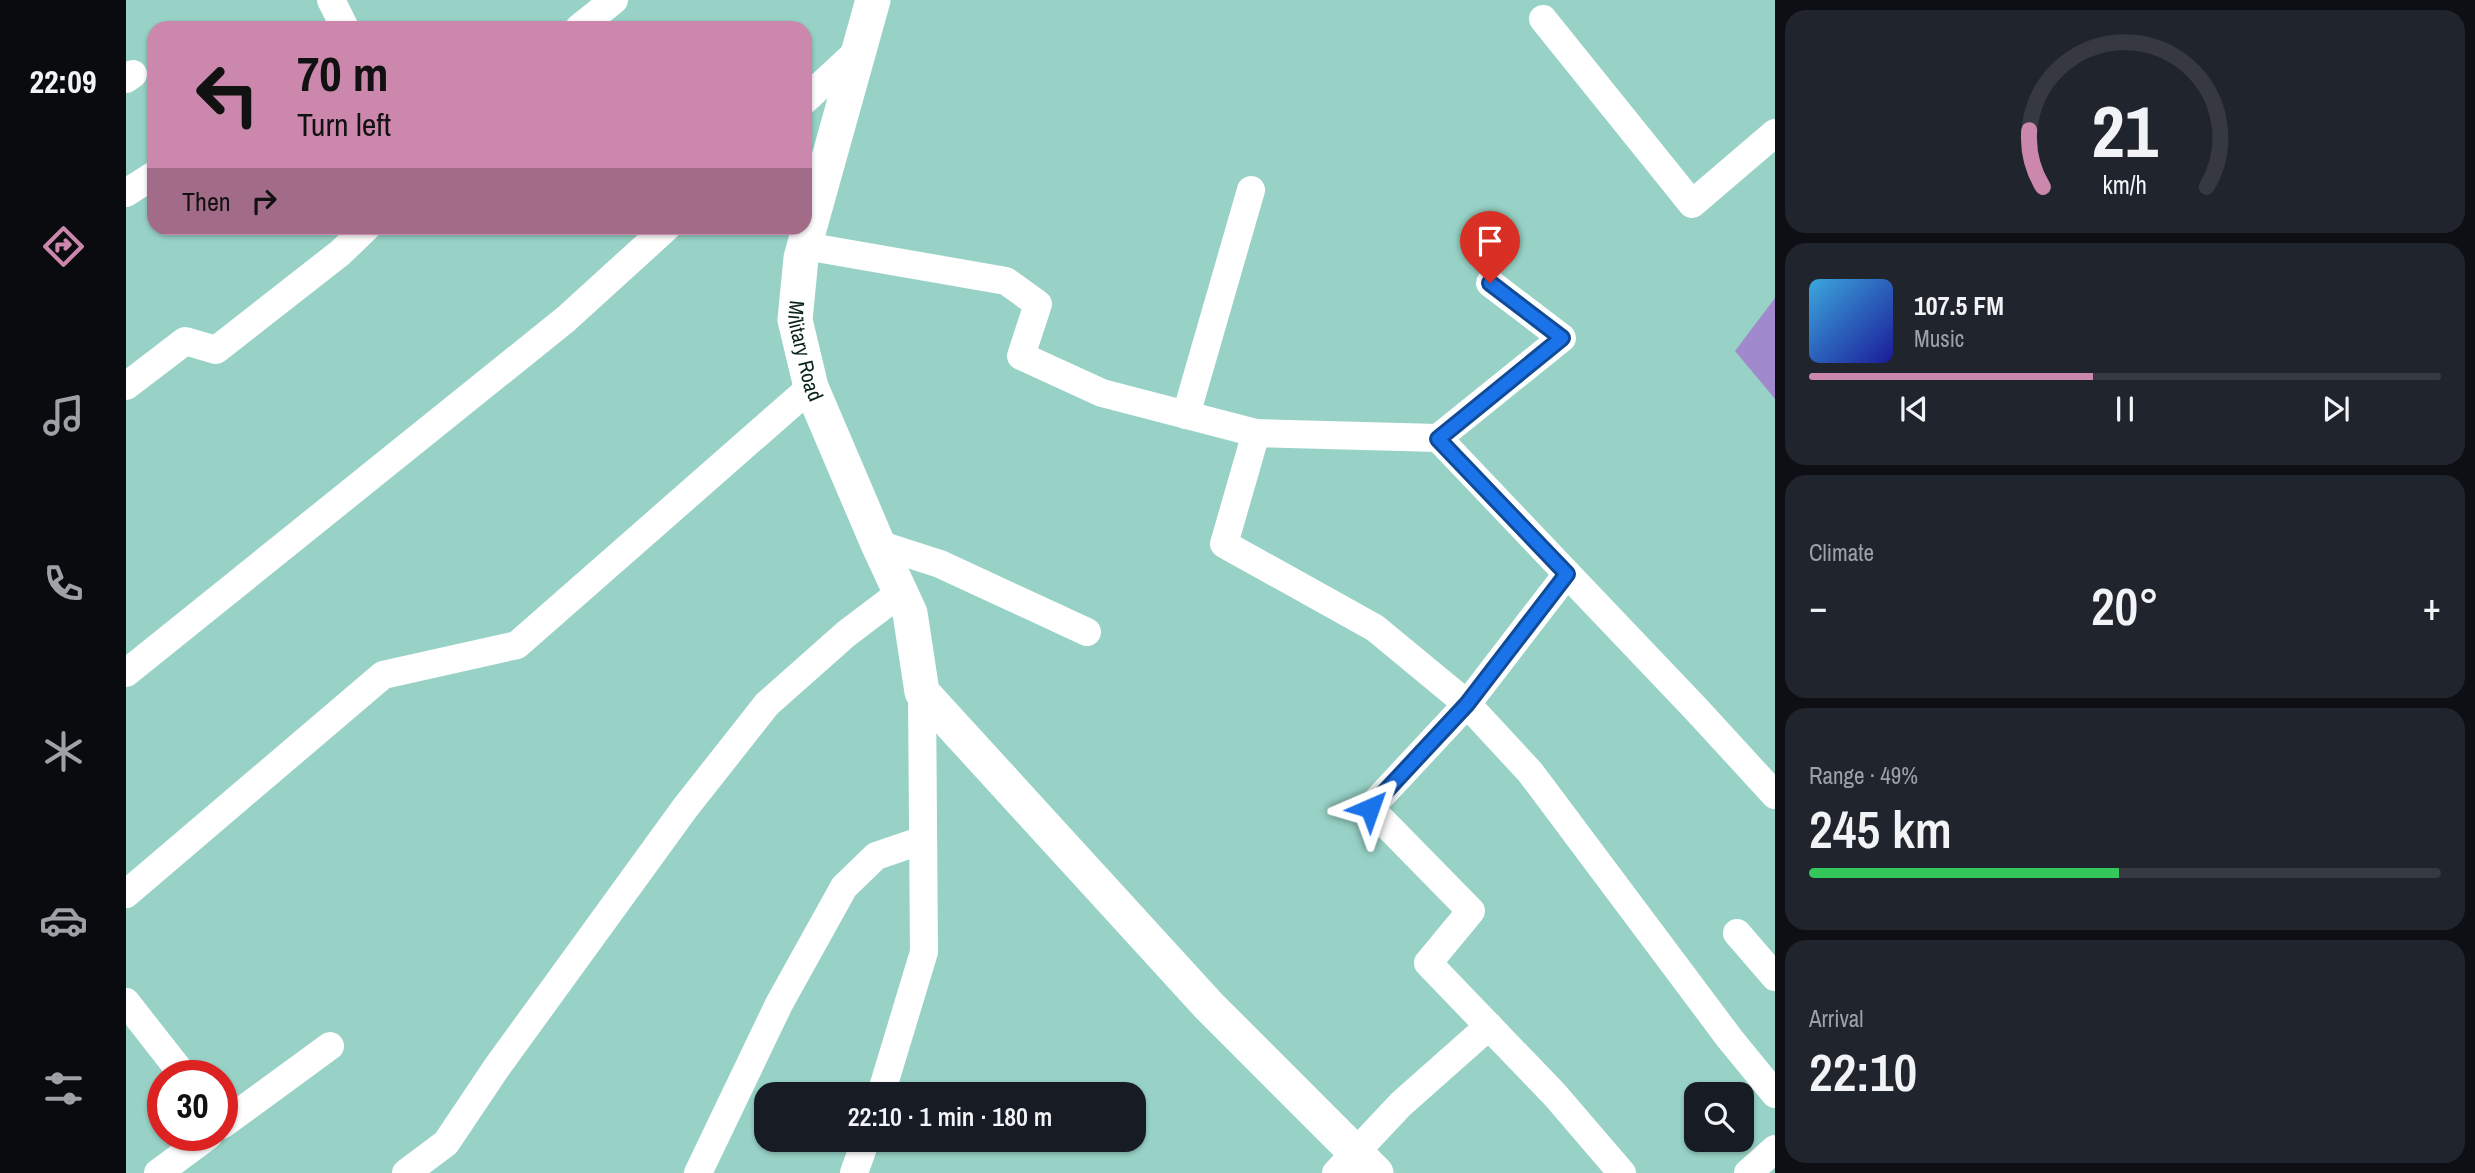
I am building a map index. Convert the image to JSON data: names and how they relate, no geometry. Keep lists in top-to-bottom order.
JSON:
{
  "streets": {
    "street": ["Military Road"]
  },
  "page": {
    "tabs": "22:09",
    "turn": ["70 m", "Turn left"],
    "then": "Then",
    "song": ["107.5 FM", "Music"],
    "tile": [
      "Climate",
      ["Range · 49%", "245 km"],
      ["Arrival", "22:10"]
    ],
    "heat": ["−", "20°", "+"],
    "limit": "30",
    "trip": "22:10 · 1 min · 180 m",
    "gauge": ["21", "km/h"]
  }
}
